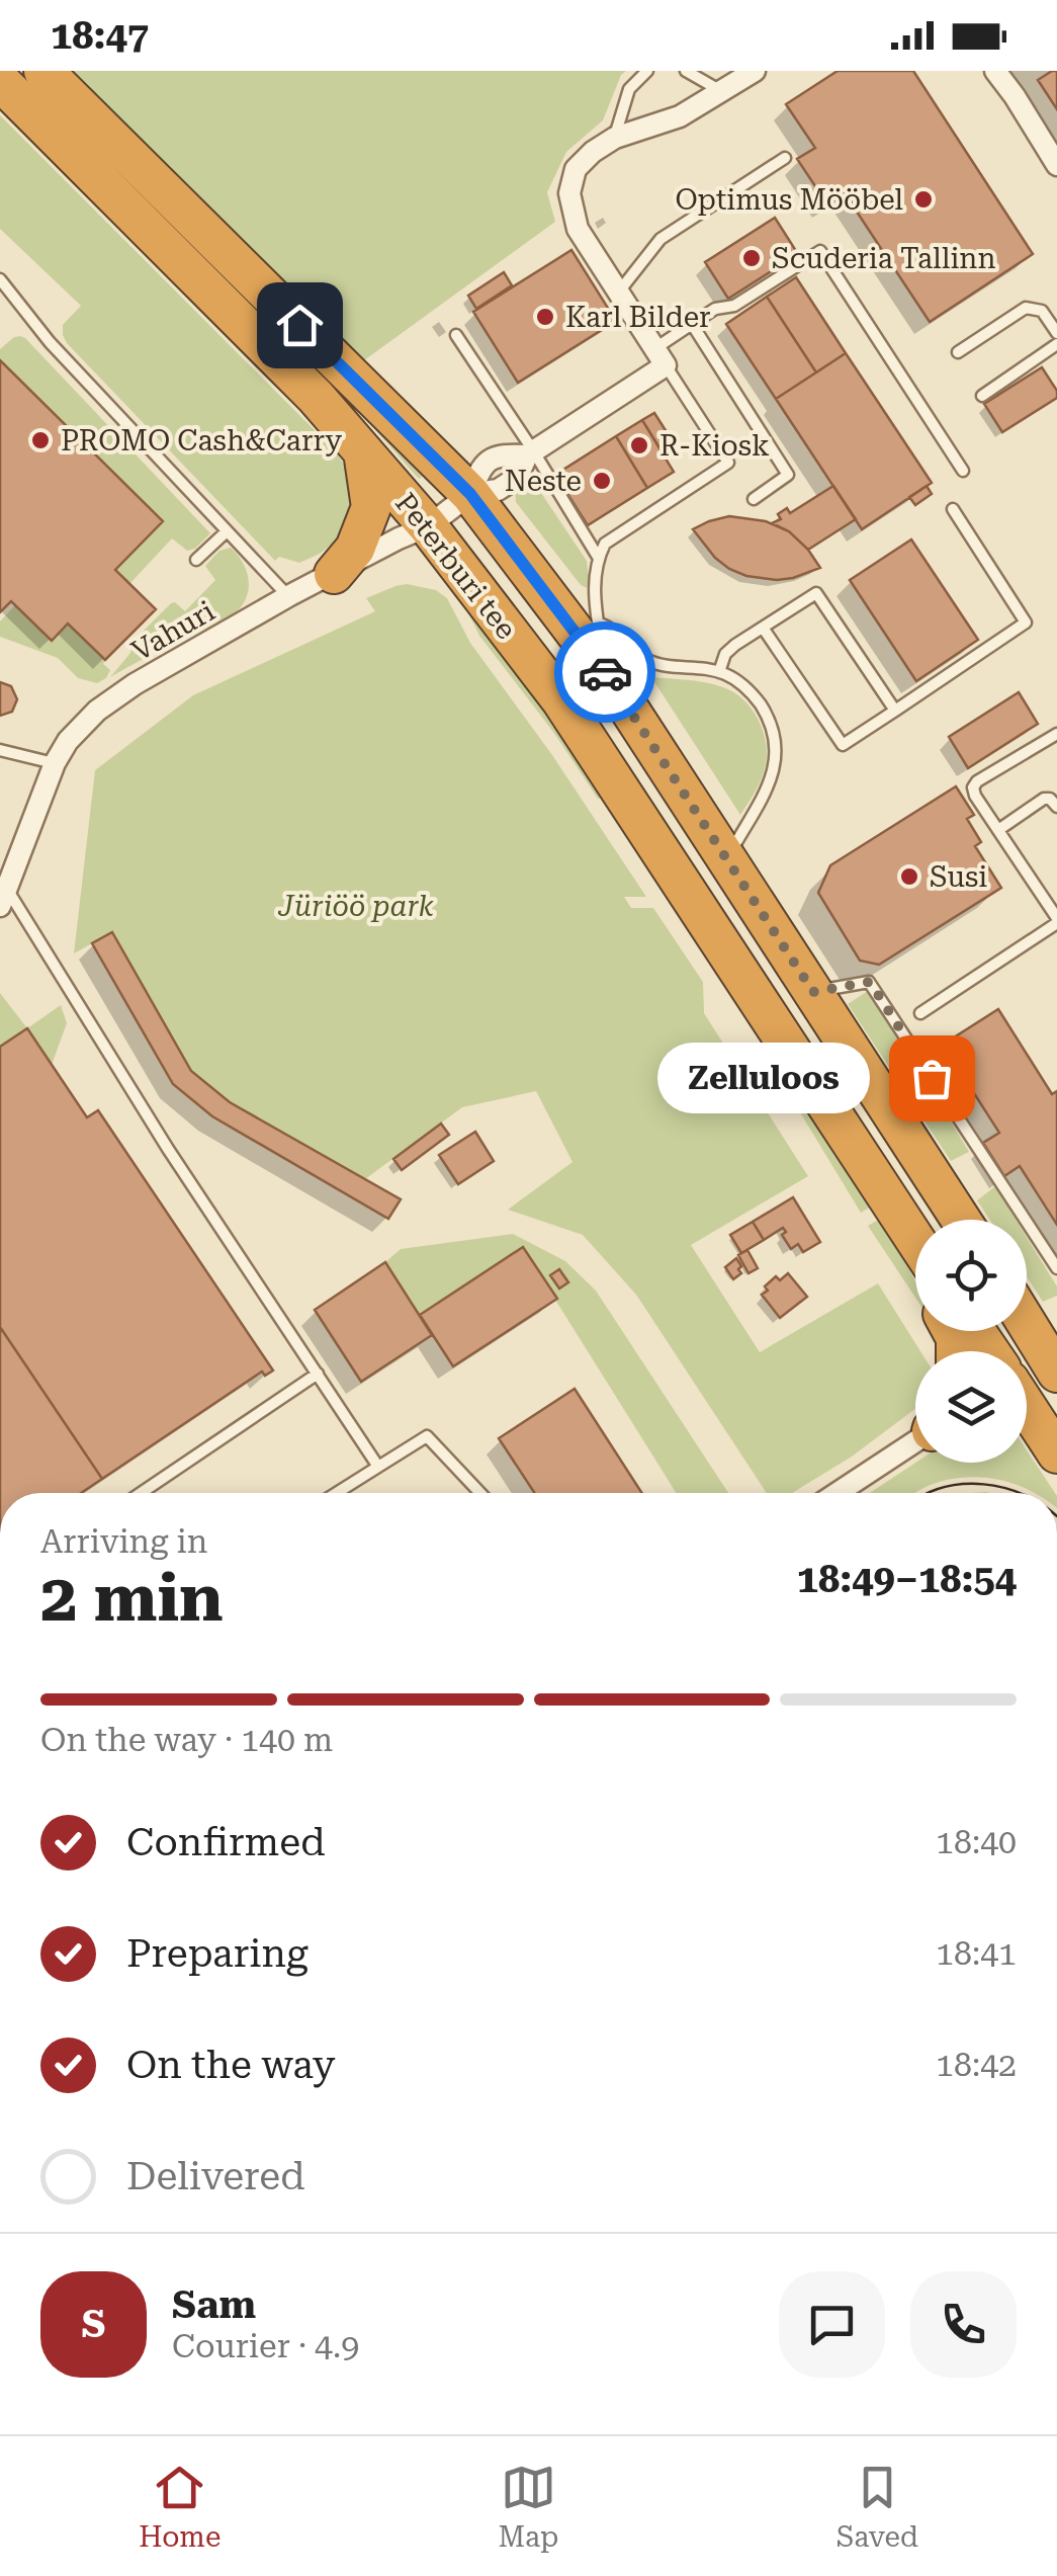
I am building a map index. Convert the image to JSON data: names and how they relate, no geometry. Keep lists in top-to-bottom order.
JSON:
{
  "streets": {
    "highway": ["Peterburi tee"],
    "street": ["Vahuri"]
  },
  "crossings": [
    ["Peterburi tee", "Vahuri"]
  ],
  "parks": ["Jüriöö park"],
  "places": [
    "Optimus Mööbel",
    "Scuderia Tallinn",
    "Karl Bilder",
    "PROMO Cash&Carry",
    "R-Kiosk",
    "Neste",
    "Susi",
    "Zelluloos"
  ],
  "page": {
    "status": "18:47",
    "bubble": "Zelluloos",
    "heading": ["2 min", "Arriving in", "18:49–18:54"],
    "panel": ["Sam", "Courier · 4.9"],
    "bar": "On the way · 140 m",
    "list": [
      ["Confirmed", "18:40"],
      ["Preparing", "18:41"],
      ["On the way", "18:42"],
      "Delivered"
    ],
    "round": "S",
    "tabs": ["Home", "Map", "Saved"]
  }
}
